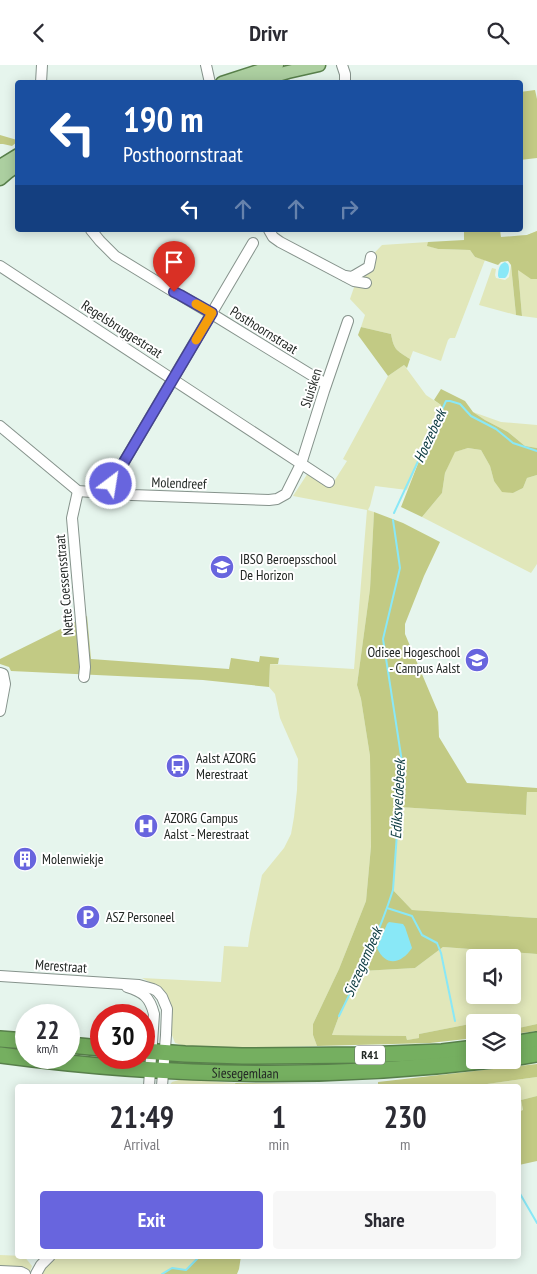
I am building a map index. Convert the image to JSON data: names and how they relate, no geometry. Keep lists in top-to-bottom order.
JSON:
{
  "streets": {
    "highway": ["R41", "Siesegemlaan"],
    "street": [
      "Regelsbruggestraat",
      "Posthoornstraat",
      "Sluisken",
      "Molendreef",
      "Nette Coessensstraat",
      "Merestraat"
    ]
  },
  "crossings": [
    ["Regelsbruggestraat", "Sluisken"],
    ["Regelsbruggestraat", "Molendreef"],
    ["Posthoornstraat", "Sluisken"],
    ["Sluisken", "Molendreef"],
    ["Molendreef", "Nette Coessensstraat"],
    ["Merestraat", "Siesegemlaan"]
  ],
  "water": ["Hoezebeek", "Ediksveldebeek", "Siezegembeek"],
  "places": {
    "school or university": ["IBSO Beroepsschool De Horizon", "Odisee Hogeschool - Campus Aalst"],
    "bus stop": ["Aalst AZORG Merestraat"],
    "hospital": ["AZORG Campus Aalst - Merestraat"],
    "building": ["Molenwiekje"],
    "parking": ["ASZ Personeel"]
  },
  "page": {
    "header": "Drivr",
    "turn": ["190 m", "Posthoornstraat"],
    "speed": "22 km/h",
    "limit": "30",
    "eta": [
      "21:49",
      "Arrival",
      "1",
      "min",
      "230",
      "m"
    ],
    "buttons": ["Exit", "Share"]
  }
}
